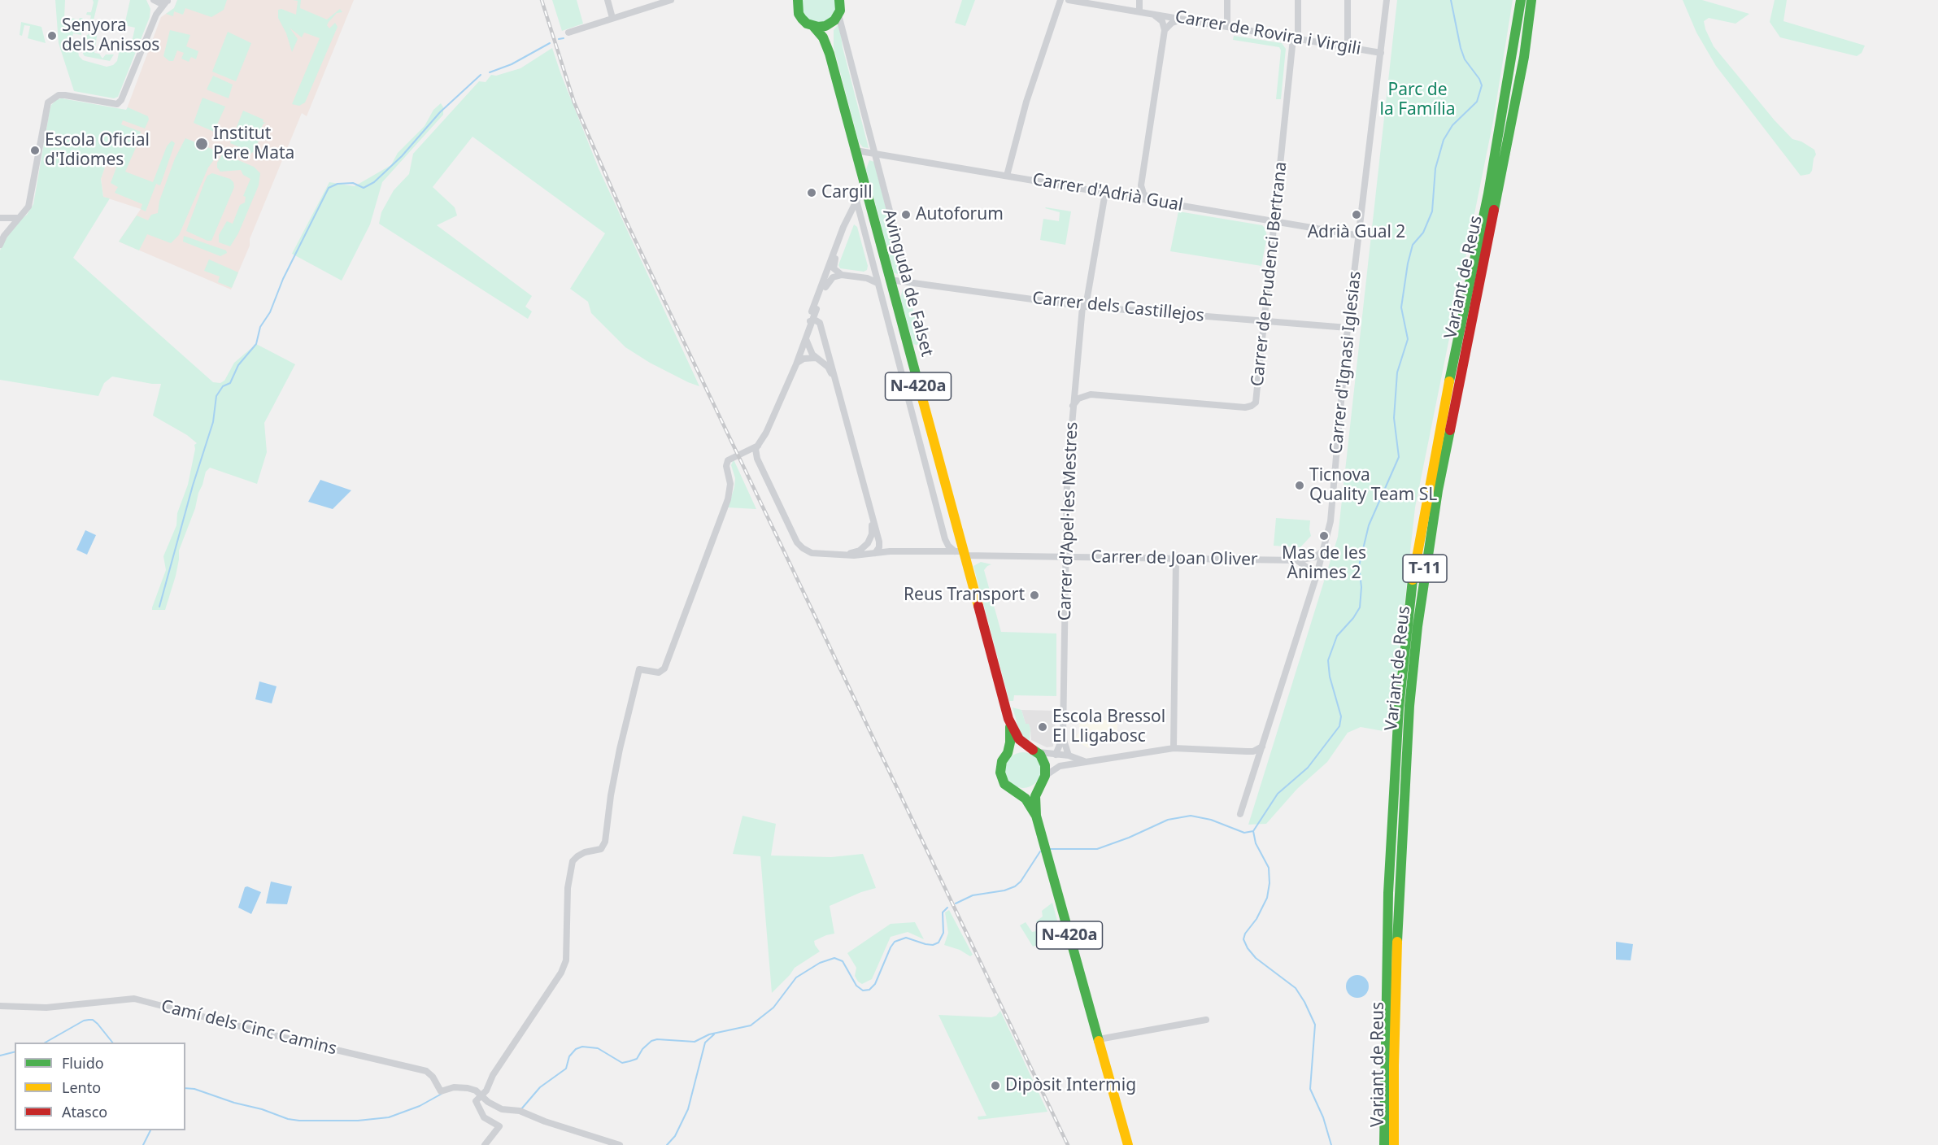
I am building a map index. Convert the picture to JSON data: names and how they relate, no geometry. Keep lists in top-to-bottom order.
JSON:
{
  "streets": {
    "main road": [
      "Variant de Reus",
      "Avinguda de Falset",
      "N-420a",
      "T-11"
    ],
    "street": [
      "Carrer de Rovira i Virgili",
      "Carrer d'Adrià Gual",
      "Carrer de Prudenci Bertrana",
      "Carrer dels Castillejos",
      "Carrer d'Ignasi Iglesias",
      "Carrer d'Apel·les Mestres",
      "Carrer de Joan Oliver",
      "Camí dels Cinc Camins"
    ]
  },
  "crossings": [
    ["Carrer de Rovira i Virgili", "Carrer de Prudenci Bertrana"],
    ["Carrer de Rovira i Virgili", "Carrer d'Ignasi Iglesias"],
    ["Carrer d'Adrià Gual", "Carrer de Prudenci Bertrana"],
    ["Carrer d'Adrià Gual", "Avinguda de Falset"],
    ["Carrer d'Adrià Gual", "Carrer d'Ignasi Iglesias"],
    ["Carrer d'Adrià Gual", "Carrer d'Apel·les Mestres"],
    ["Carrer de Prudenci Bertrana", "Carrer dels Castillejos"],
    ["Avinguda de Falset", "Carrer dels Castillejos"],
    ["Avinguda de Falset", "N-420a"],
    ["Avinguda de Falset", "Carrer de Joan Oliver"],
    ["Carrer dels Castillejos", "Carrer d'Ignasi Iglesias"],
    ["Carrer dels Castillejos", "Carrer d'Apel·les Mestres"],
    ["Carrer d'Ignasi Iglesias", "Carrer de Joan Oliver"],
    ["Carrer d'Apel·les Mestres", "Carrer de Joan Oliver"]
  ],
  "parks": ["Parc de la Família"],
  "places": [
    "Senyora dels Anissos",
    "Institut Pere Mata",
    "Escola Oficial d'Idiomes",
    "Cargill",
    "Autoforum",
    "Adrià Gual 2",
    "Ticnova Quality Team SL",
    "Mas de les Ànimes 2",
    "Reus Transport",
    "Escola Bressol El Lligabosc",
    "Dipòsit Intermig"
  ],
  "legend": ["Fluido", "Lento", "Atasco"]
}
